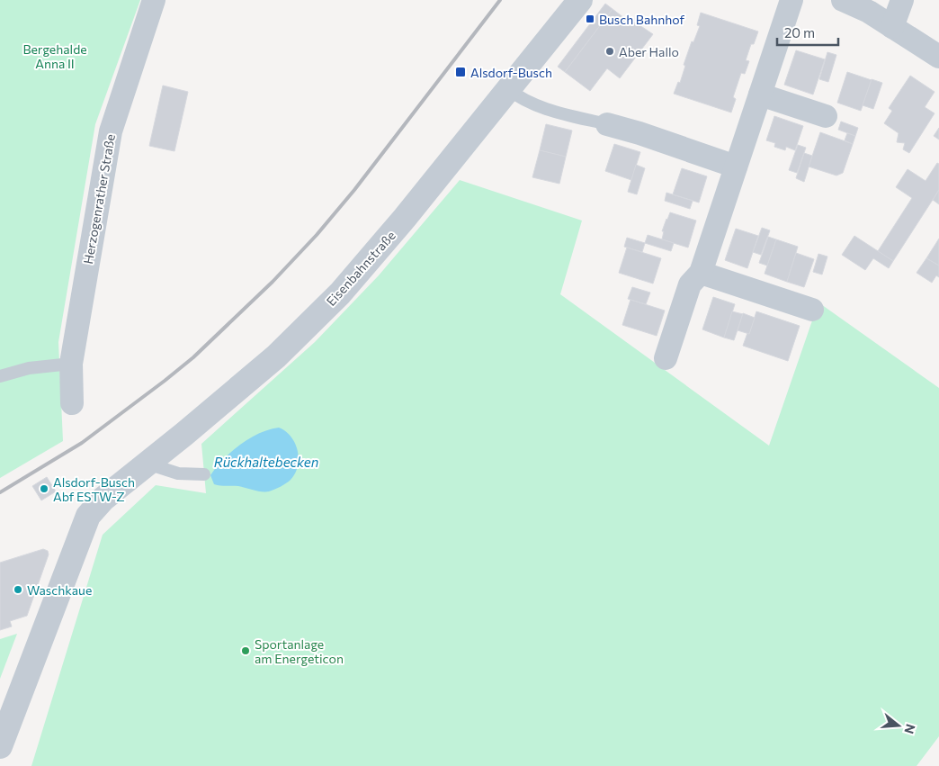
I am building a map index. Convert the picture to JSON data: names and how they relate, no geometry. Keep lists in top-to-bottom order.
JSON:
{
  "streets": {
    "street": ["Herzogenrather Straße", "Eisenbahnstraße"]
  },
  "water": ["Rückhaltebecken"],
  "parks": ["Bergehalde Anna II"],
  "places": {
    "transit": ["Busch Bahnhof", "Alsdorf-Busch"],
    "other": [
      "Aber Hallo",
      "Alsdorf-Busch Abf ESTW-Z",
      "Waschkaue",
      "Sportanlage am Energeticon"
    ]
  },
  "scale_bar": "20 m",
  "north": "right"
}
